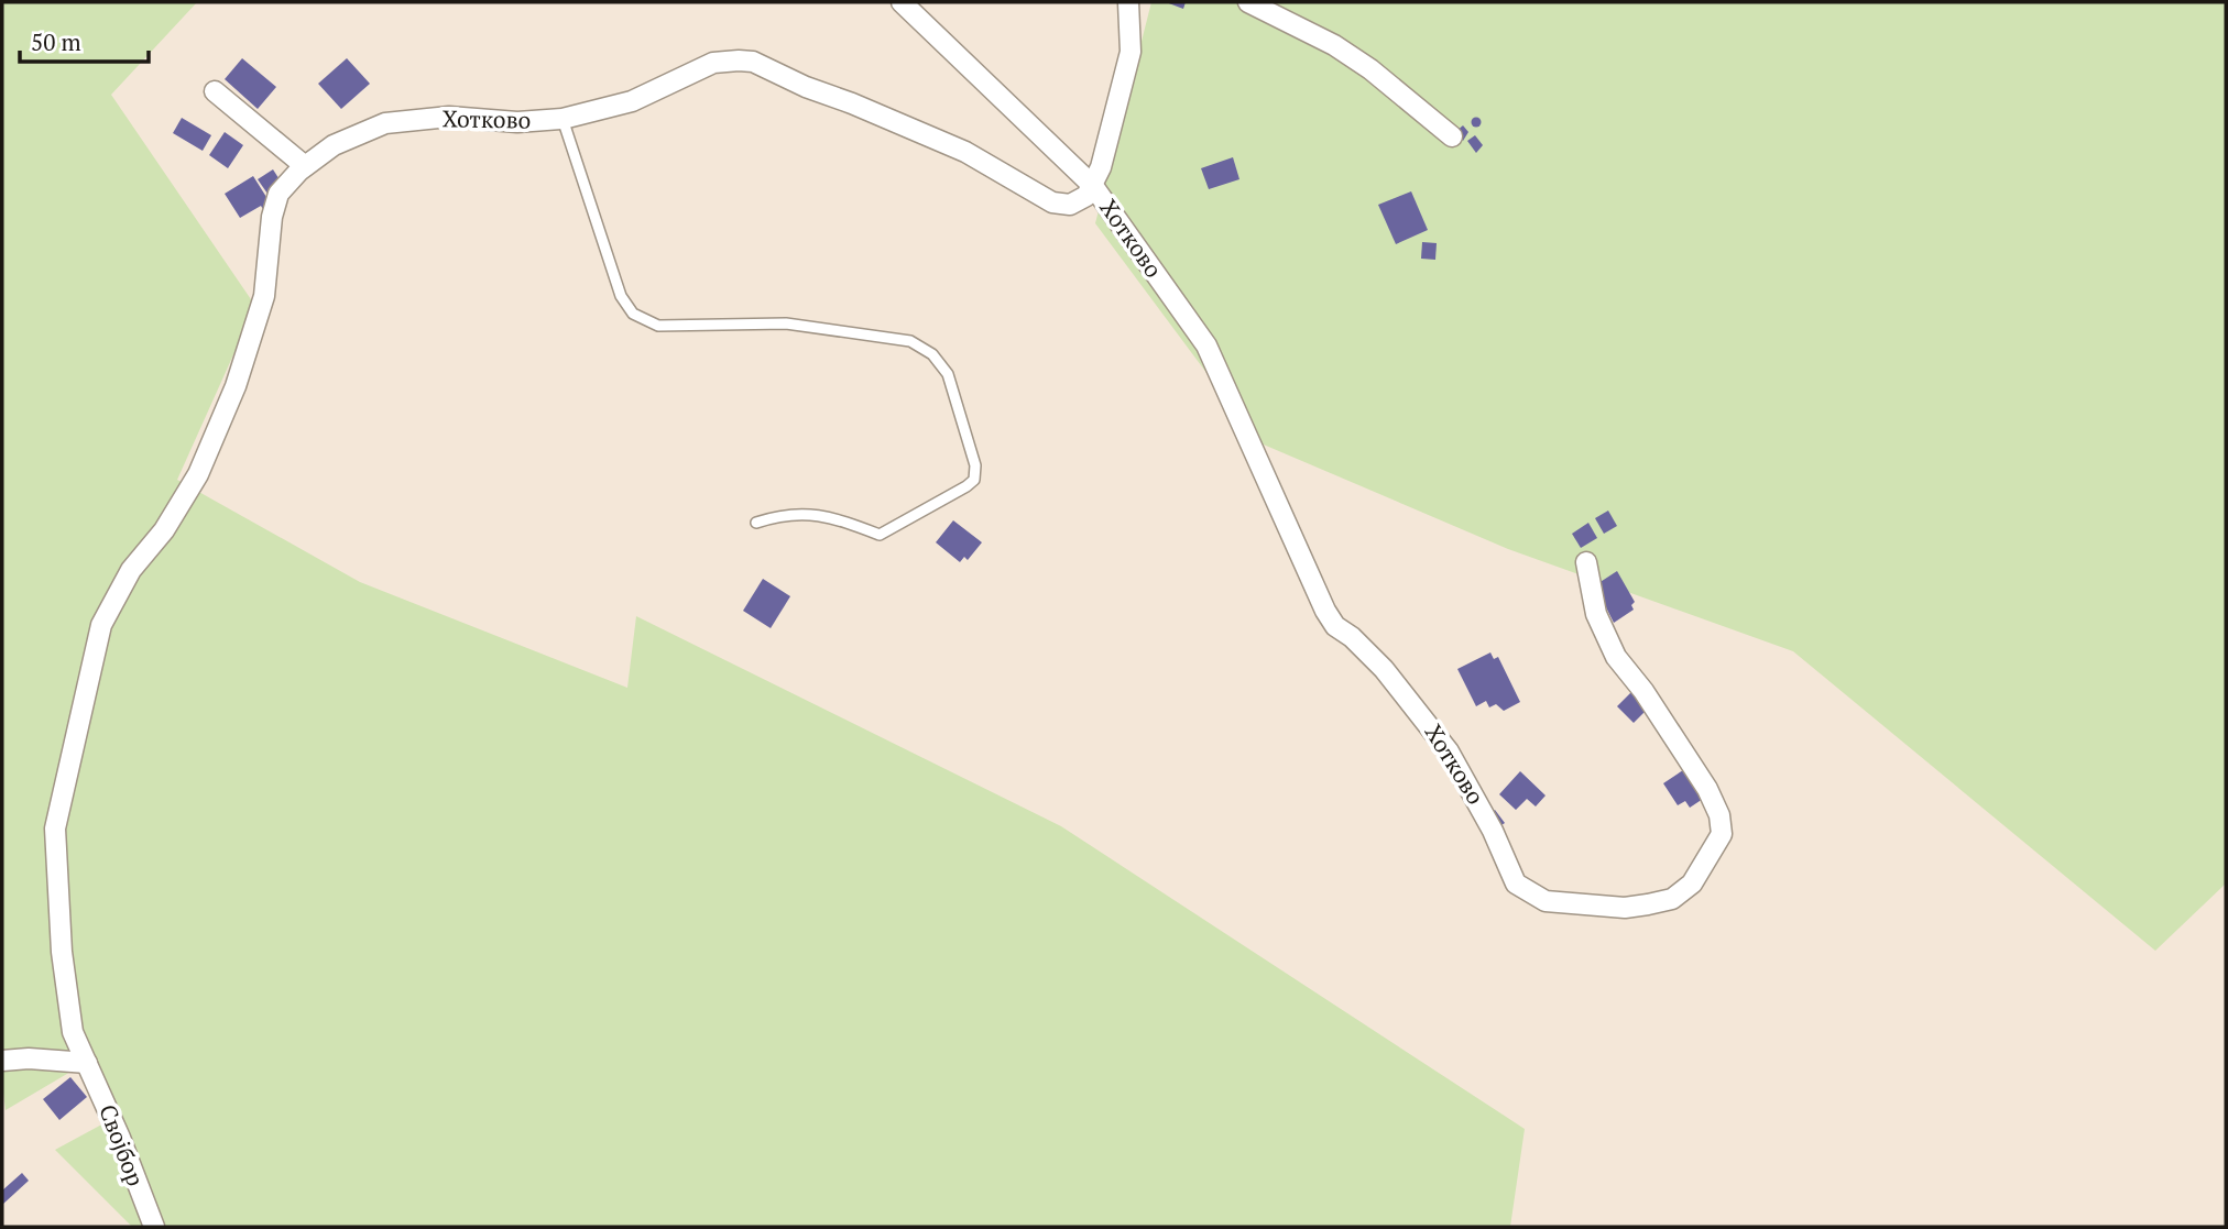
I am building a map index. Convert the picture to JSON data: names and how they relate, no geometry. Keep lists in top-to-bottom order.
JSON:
{
  "streets": {
    "street": ["Хотково", "Својбор"]
  },
  "crossings": [
    ["Хотково", "Својбор"]
  ],
  "scale_bar": "50 m"
}
